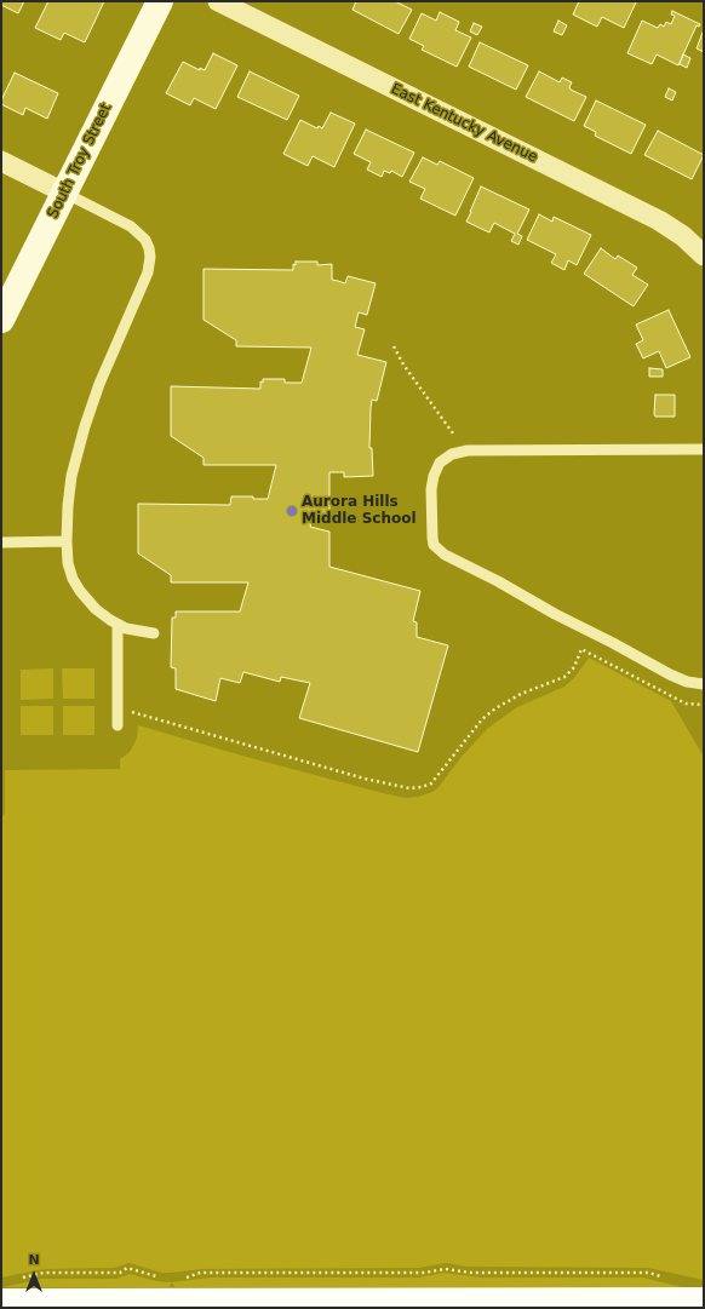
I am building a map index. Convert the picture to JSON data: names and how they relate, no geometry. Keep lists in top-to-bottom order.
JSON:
{
  "streets": {
    "street": ["East Kentucky Avenue", "South Troy Street"]
  },
  "places": ["Aurora Hills Middle School"],
  "north": "top"
}
